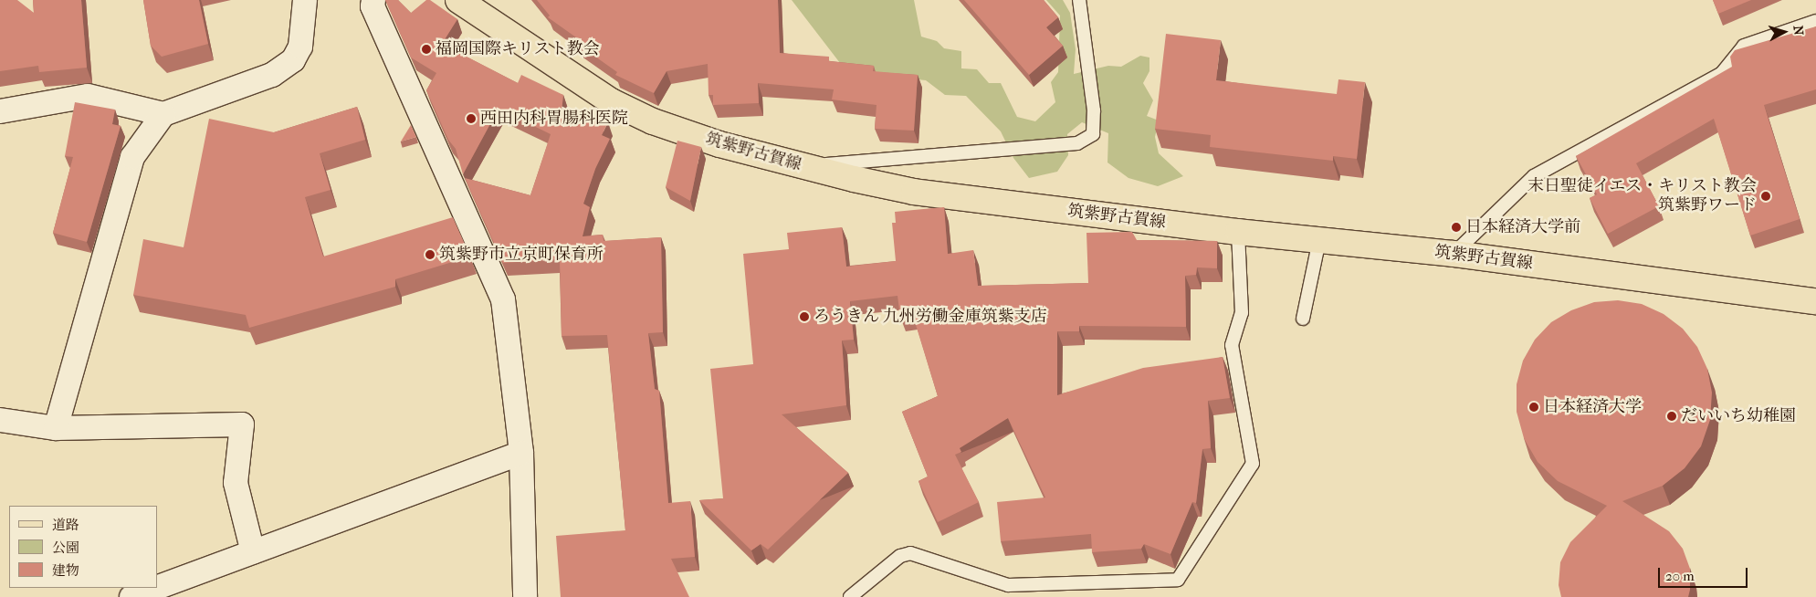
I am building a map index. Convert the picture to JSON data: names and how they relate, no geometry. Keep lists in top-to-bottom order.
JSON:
{
  "streets": {
    "main road": ["筑紫野古賀線"]
  },
  "places": [
    "福岡国際キリスト教会",
    "西田内科胃腸科医院",
    "末日聖徒イエス・キリスト教会 筑紫野ワード",
    "日本経済大学前",
    "筑紫野市立京町保育所",
    "ろうきん 九州労働金庫筑紫支店",
    "日本経済大学",
    "だいいち幼稚園"
  ],
  "legend": ["道路", "公園", "建物"],
  "scale_bar": "20 m",
  "north": "right"
}
